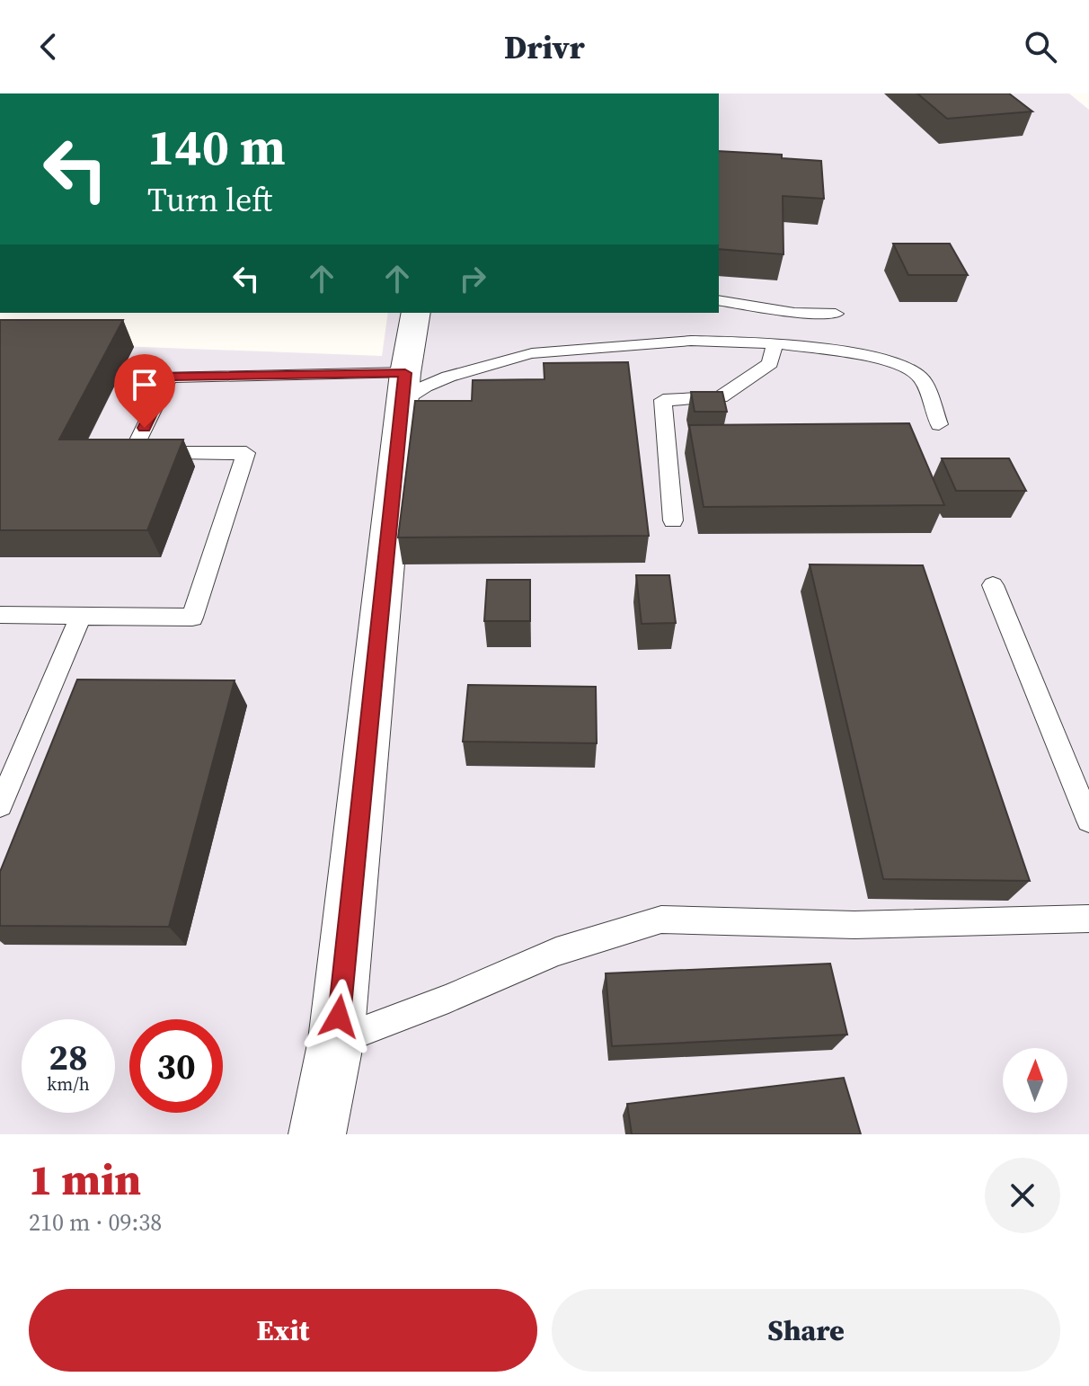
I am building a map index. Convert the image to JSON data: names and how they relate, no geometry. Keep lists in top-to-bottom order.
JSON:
{
  "north": "top",
  "page": {
    "header": "Drivr",
    "turn": ["140 m", "Turn left"],
    "speed": "28 km/h",
    "limit": "30",
    "heading": ["1 min", "210 m · 09:38"],
    "buttons": ["Exit", "Share"]
  }
}
